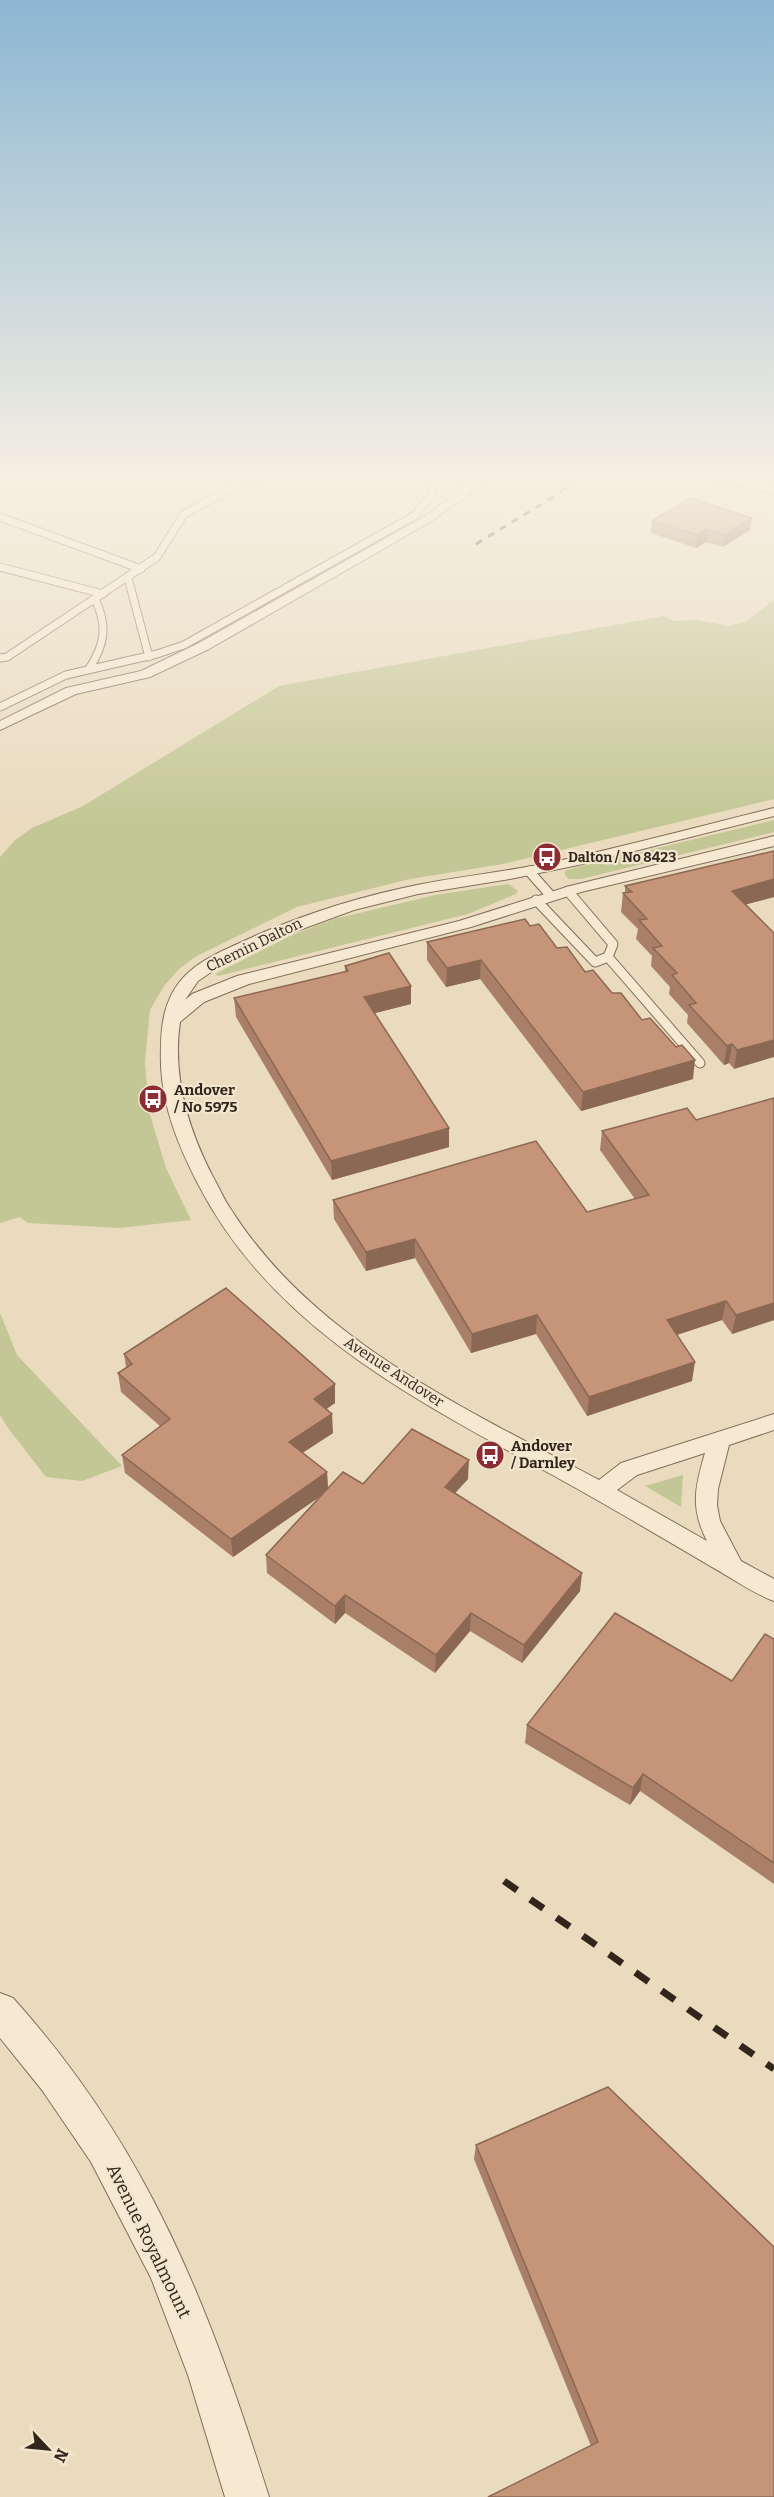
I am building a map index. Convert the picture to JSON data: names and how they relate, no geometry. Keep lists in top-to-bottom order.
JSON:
{
  "streets": {
    "street": ["Chemin Dalton", "Avenue Andover", "Avenue Royalmount"]
  },
  "crossings": [
    ["Chemin Dalton", "Avenue Andover"]
  ],
  "places": {
    "bus stop": ["Dalton / No 8423", "Andover / No 5975", "Andover / Darnley"]
  },
  "north": "bottom right"
}
